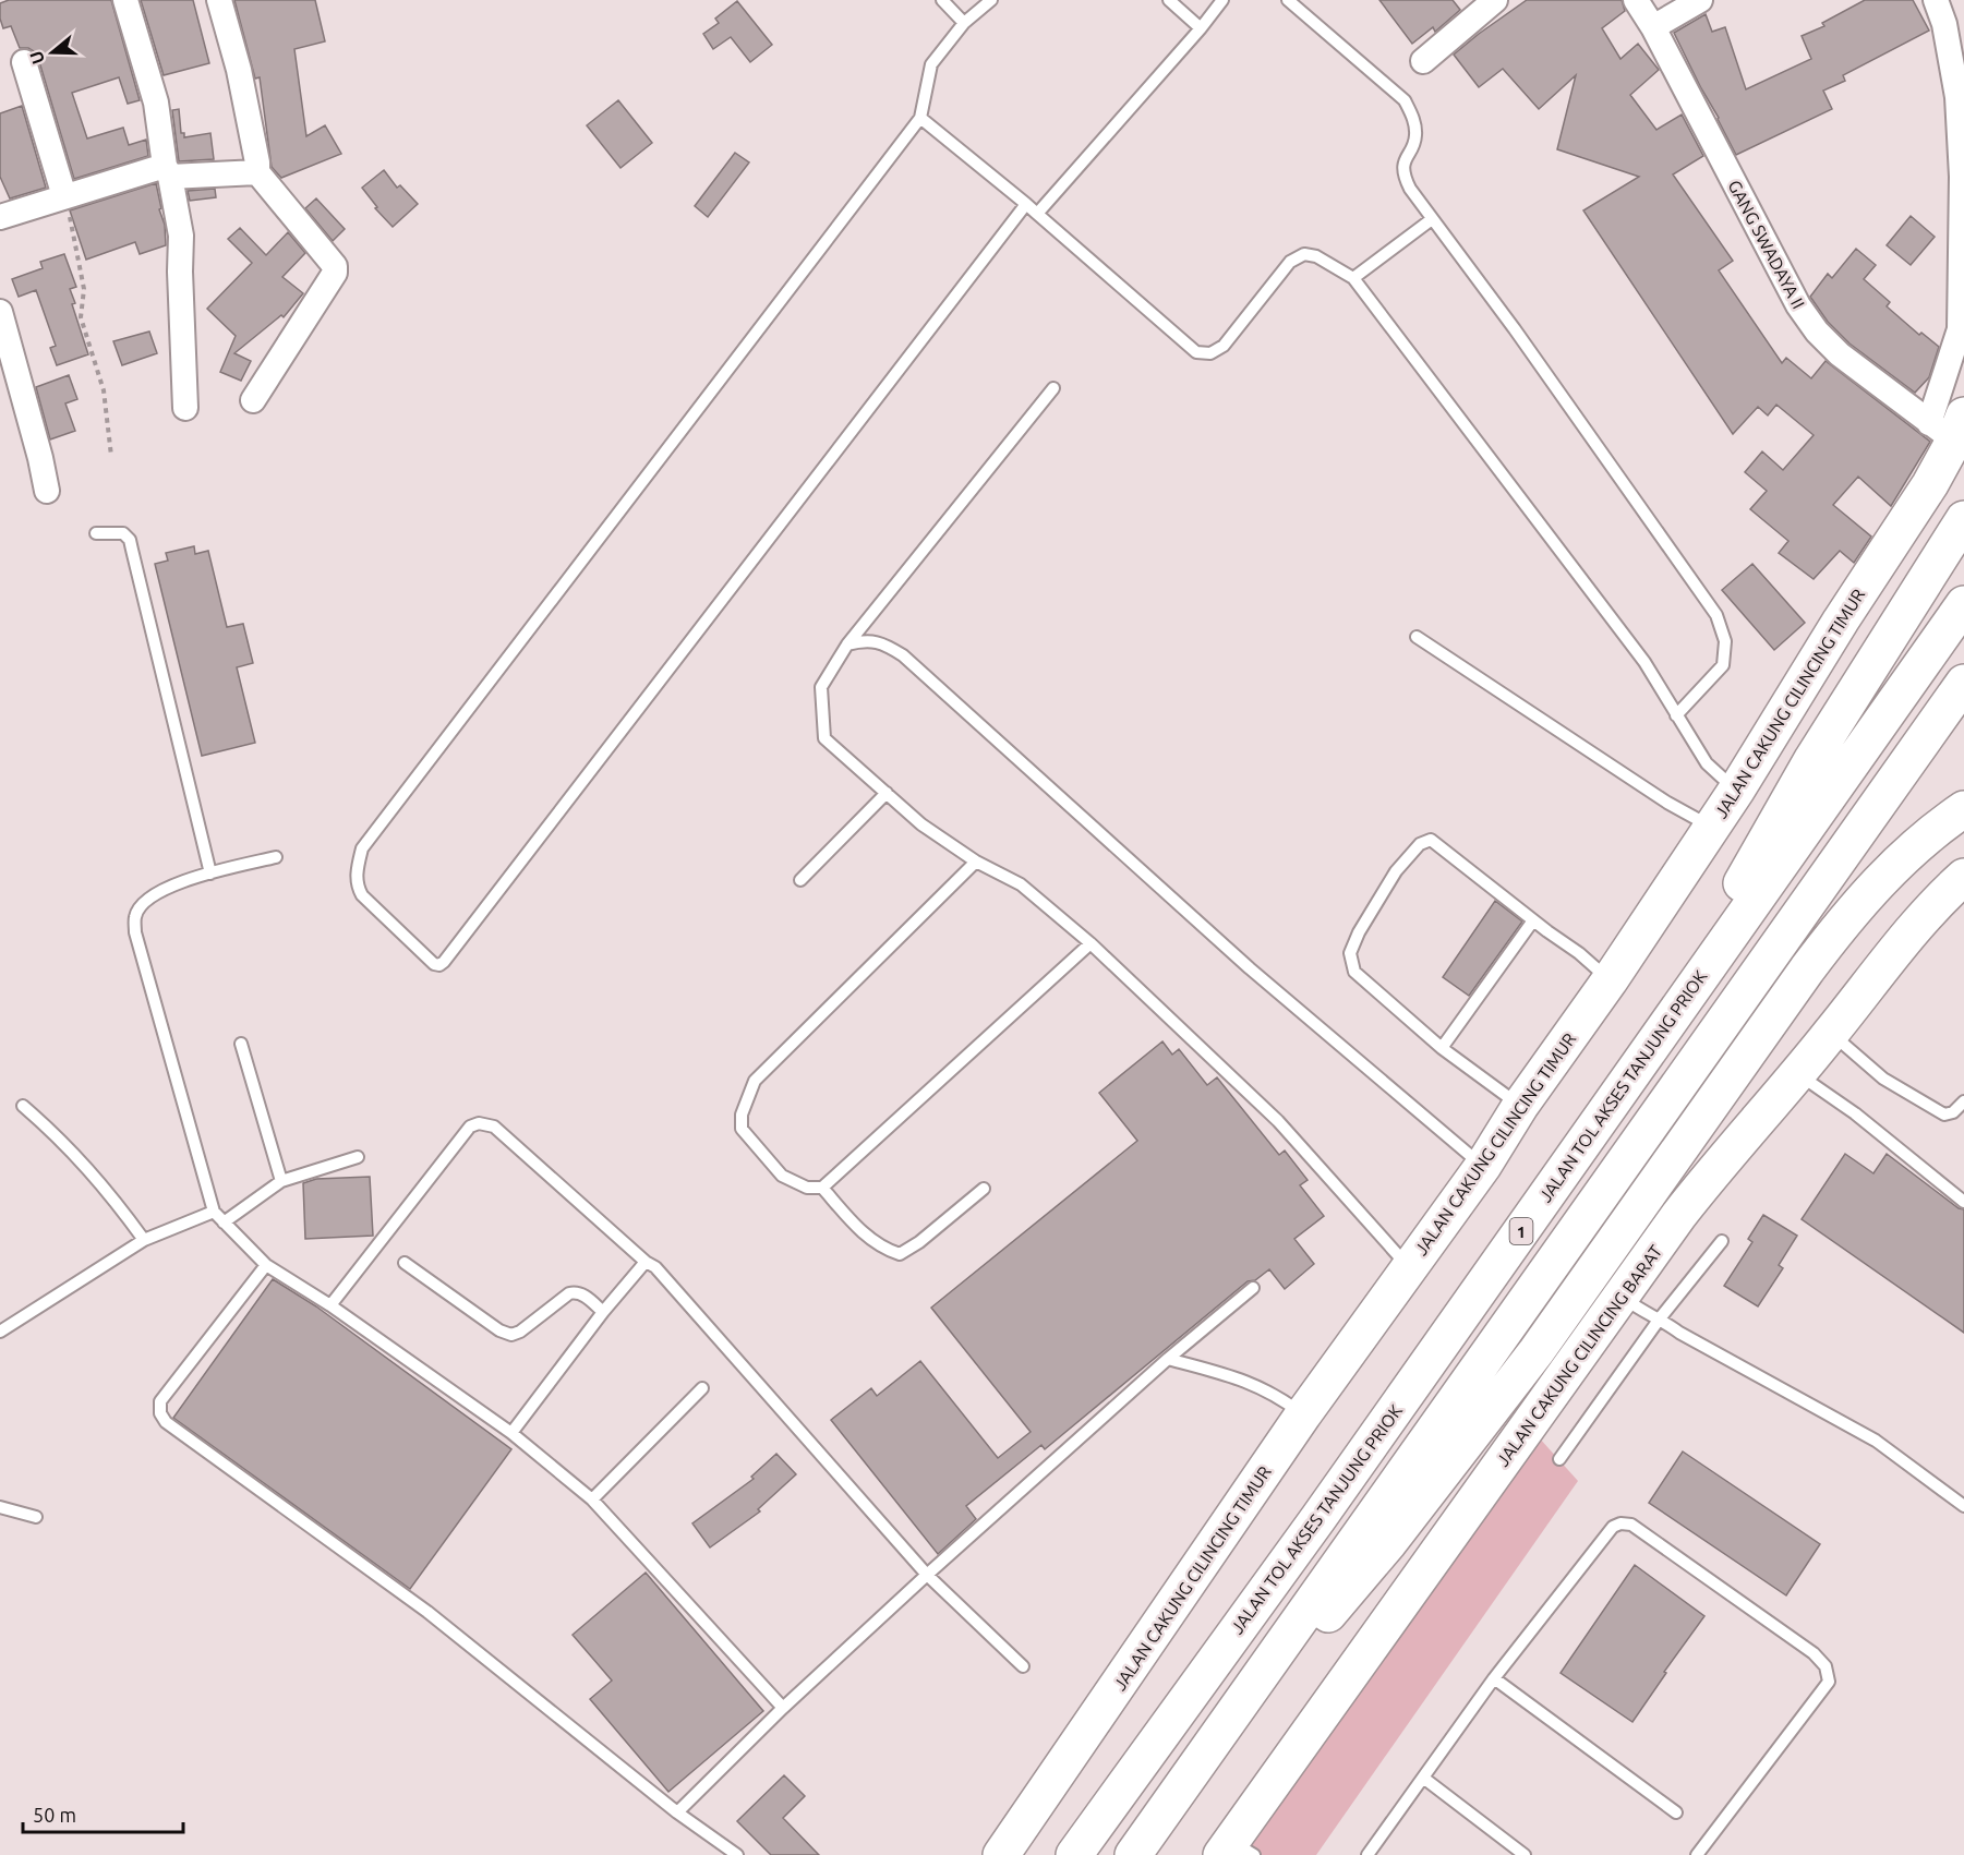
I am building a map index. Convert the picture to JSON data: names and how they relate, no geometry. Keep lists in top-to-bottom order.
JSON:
{
  "streets": {
    "highway": [
      "JALAN CAKUNG CILINCING TIMUR",
      "JALAN TOL AKSES TANJUNG PRIOK",
      "1",
      "JALAN CAKUNG CILINCING BARAT"
    ],
    "street": ["GANG SWADAYA II"]
  },
  "crossings": [
    ["GANG SWADAYA II", "JALAN CAKUNG CILINCING TIMUR"]
  ],
  "scale_bar": "50 m",
  "north": "left"
}
